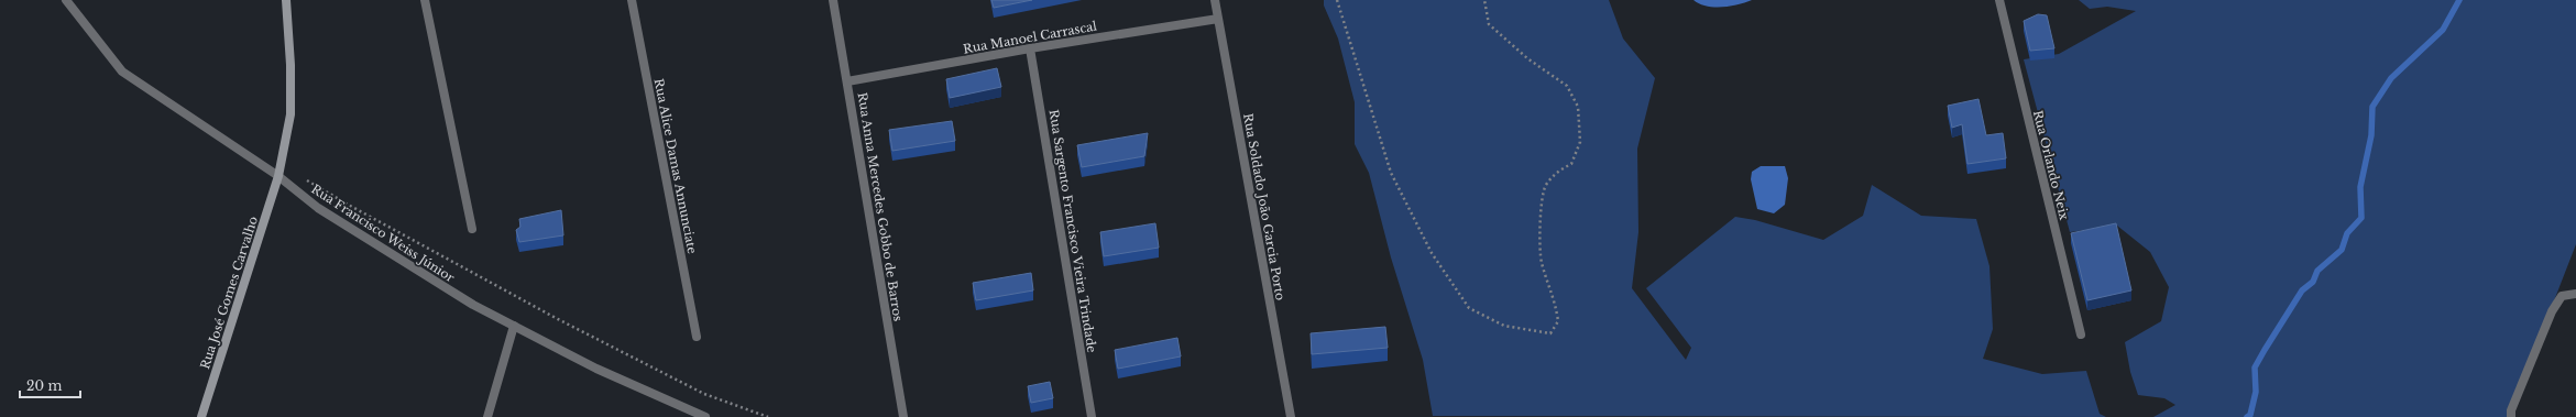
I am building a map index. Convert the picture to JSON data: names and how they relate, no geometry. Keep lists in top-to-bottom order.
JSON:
{
  "streets": {
    "main road": ["Rua José Gomes Carvalho"],
    "street": [
      "Rua Manoel Carrascal",
      "Rua Orlando Neix",
      "Rua Alice Damas Annunciate",
      "Rua Anna Mercedes Gobbo de Barros",
      "Rua Soldado João Garcia Porto",
      "Rua Sargento Francisco Vieira Trindade",
      "Rua Francisco Weiss Júnior"
    ]
  },
  "crossings": [
    ["Rua Manoel Carrascal", "Rua Anna Mercedes Gobbo de Barros"],
    ["Rua Manoel Carrascal", "Rua Soldado João Garcia Porto"],
    ["Rua Manoel Carrascal", "Rua Sargento Francisco Vieira Trindade"],
    ["Rua Francisco Weiss Júnior", "Rua José Gomes Carvalho"]
  ],
  "scale_bar": "20 m"
}
